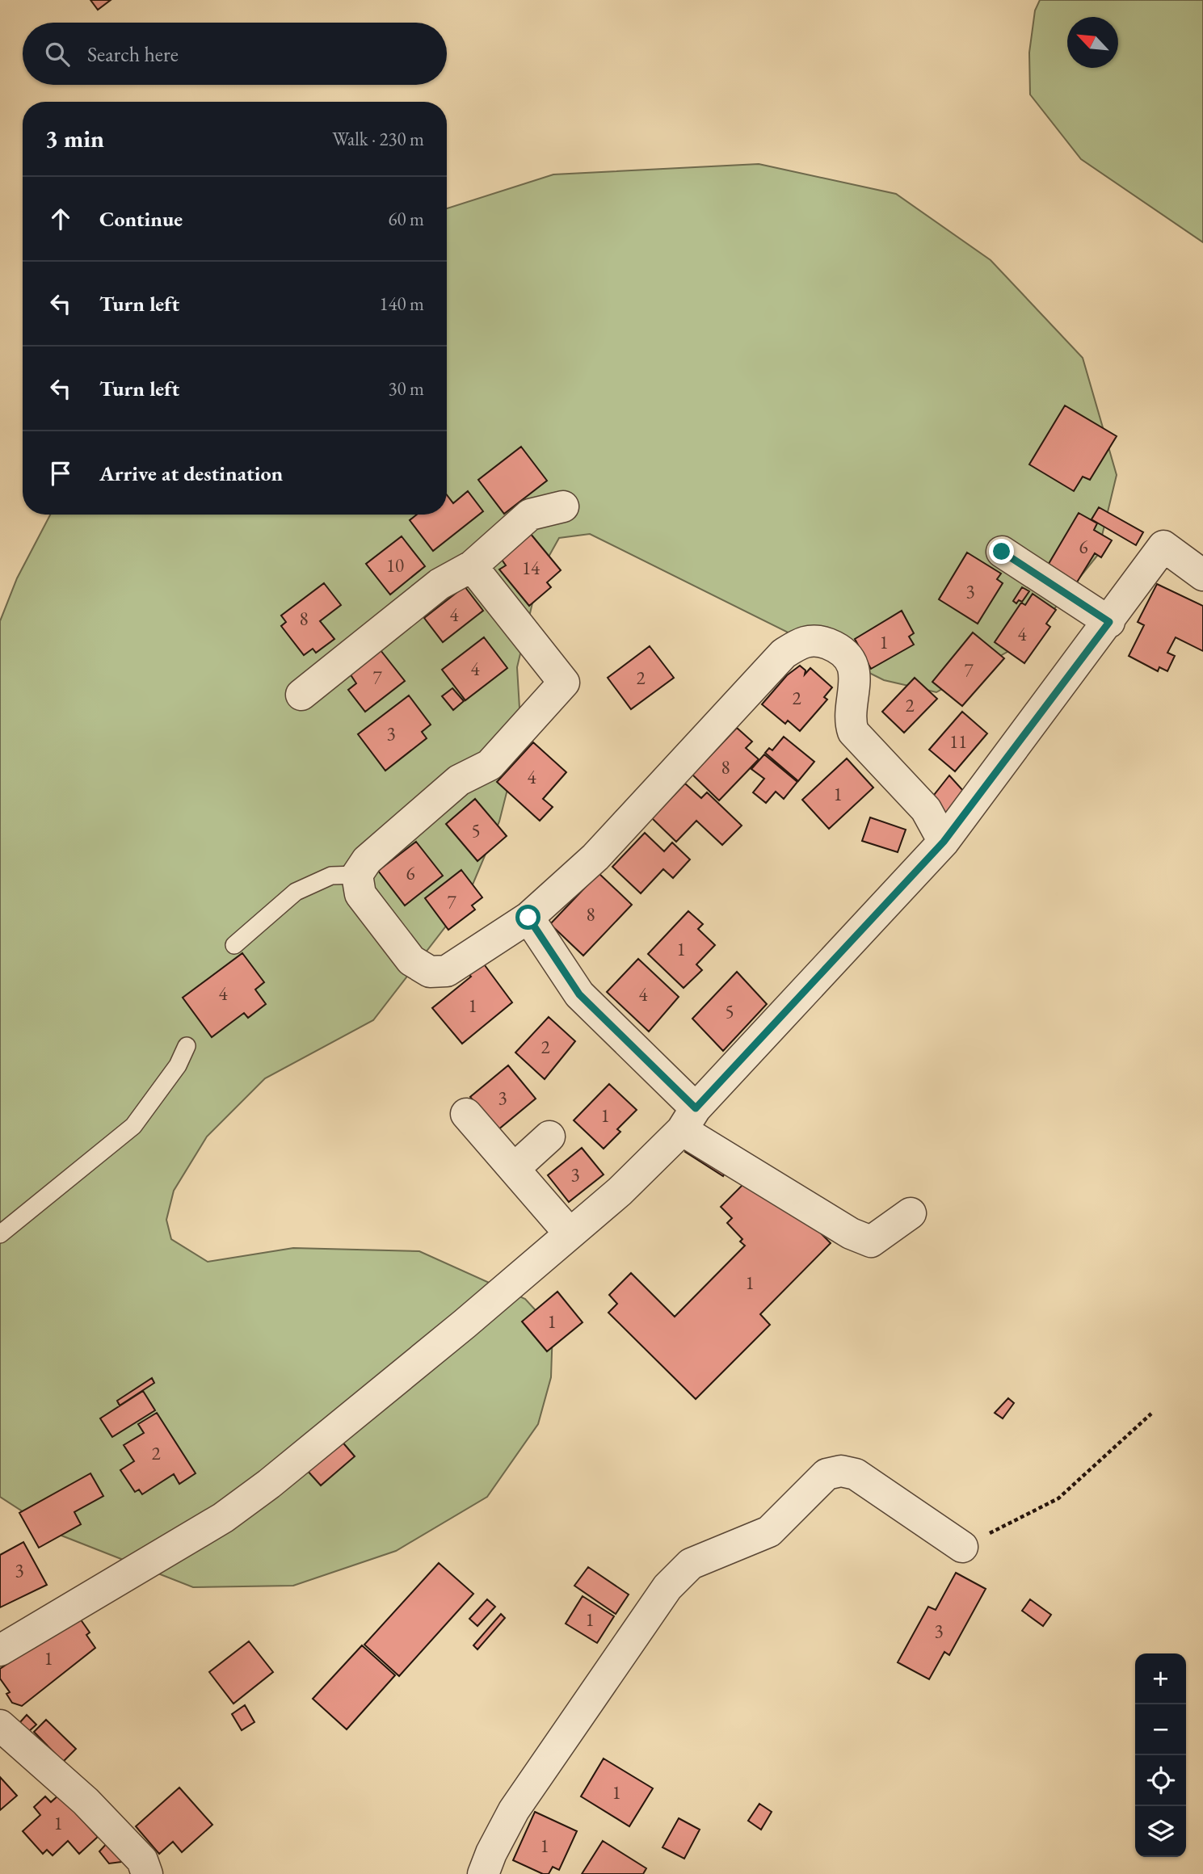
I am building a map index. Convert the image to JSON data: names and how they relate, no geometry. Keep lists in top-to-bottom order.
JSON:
{
  "house_numbers": [
    "6",
    "10",
    "14",
    "3",
    "4",
    "8",
    "4",
    "1",
    "4",
    "7",
    "7",
    "2",
    "2",
    "2",
    "3",
    "11",
    "8",
    "4",
    "1",
    "5",
    "6",
    "7",
    "8",
    "1",
    "4",
    "4",
    "1",
    "5",
    "2",
    "3",
    "1",
    "3",
    "1",
    "1",
    "2",
    "3",
    "1",
    "3",
    "1",
    "1",
    "1",
    "1"
  ],
  "north": "top left",
  "page": {
    "search": "Search here",
    "heading": ["3 min", "Walk · 230 m"],
    "list": [
      ["Continue", "60 m"],
      ["Turn left", "140 m"],
      ["Turn left", "30 m"],
      "Arrive at destination"
    ],
    "map_buttons": ["+", "−"]
  }
}
